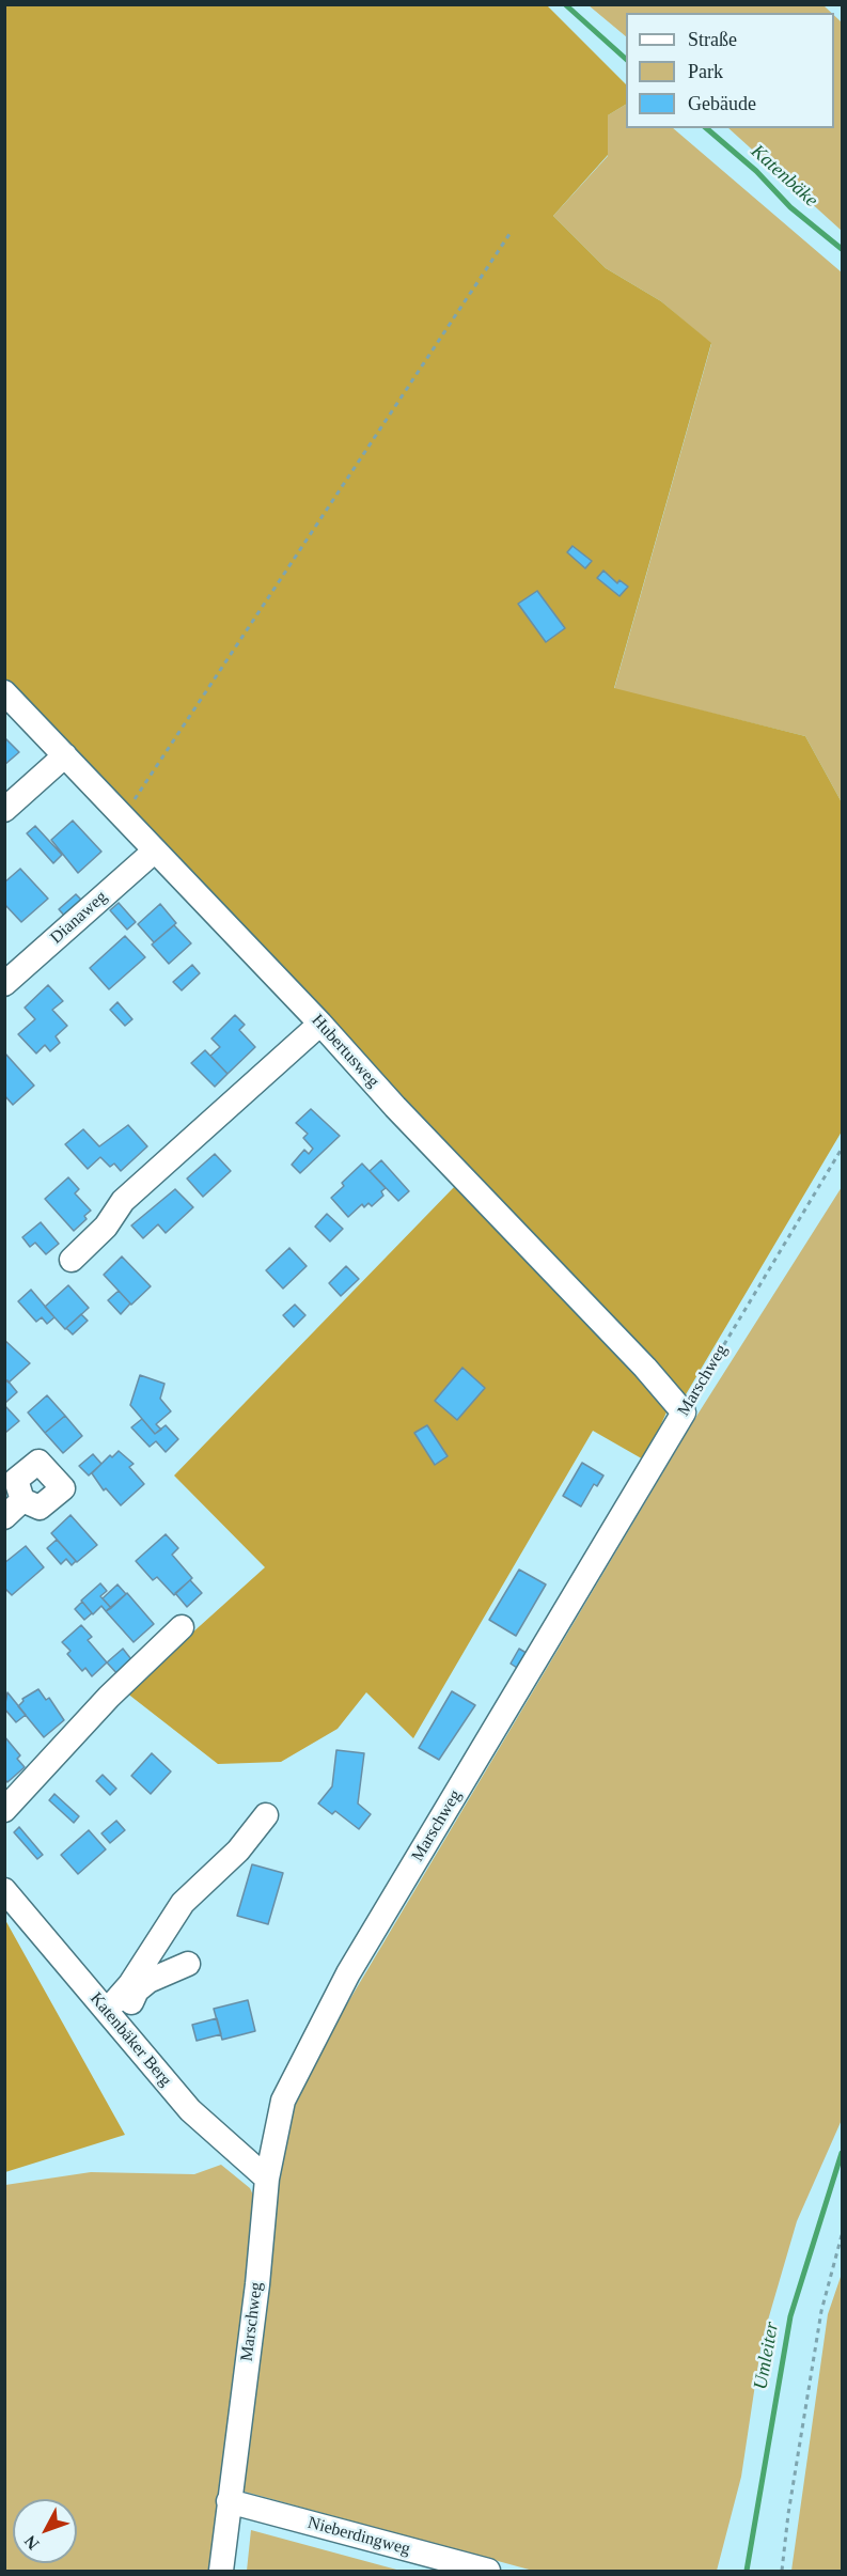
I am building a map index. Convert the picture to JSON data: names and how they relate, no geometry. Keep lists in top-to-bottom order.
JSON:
{
  "streets": {
    "street": [
      "Dianaweg",
      "Hubertusweg",
      "Marschweg",
      "Katenbäker Berg",
      "Nieberdingweg"
    ]
  },
  "crossings": [
    ["Dianaweg", "Hubertusweg"],
    ["Hubertusweg", "Marschweg"],
    ["Marschweg", "Katenbäker Berg"],
    ["Marschweg", "Nieberdingweg"]
  ],
  "water": ["Katenbäke", "Umleiter"],
  "legend": ["Straße", "Park", "Gebäude"],
  "north": "bottom left"
}
